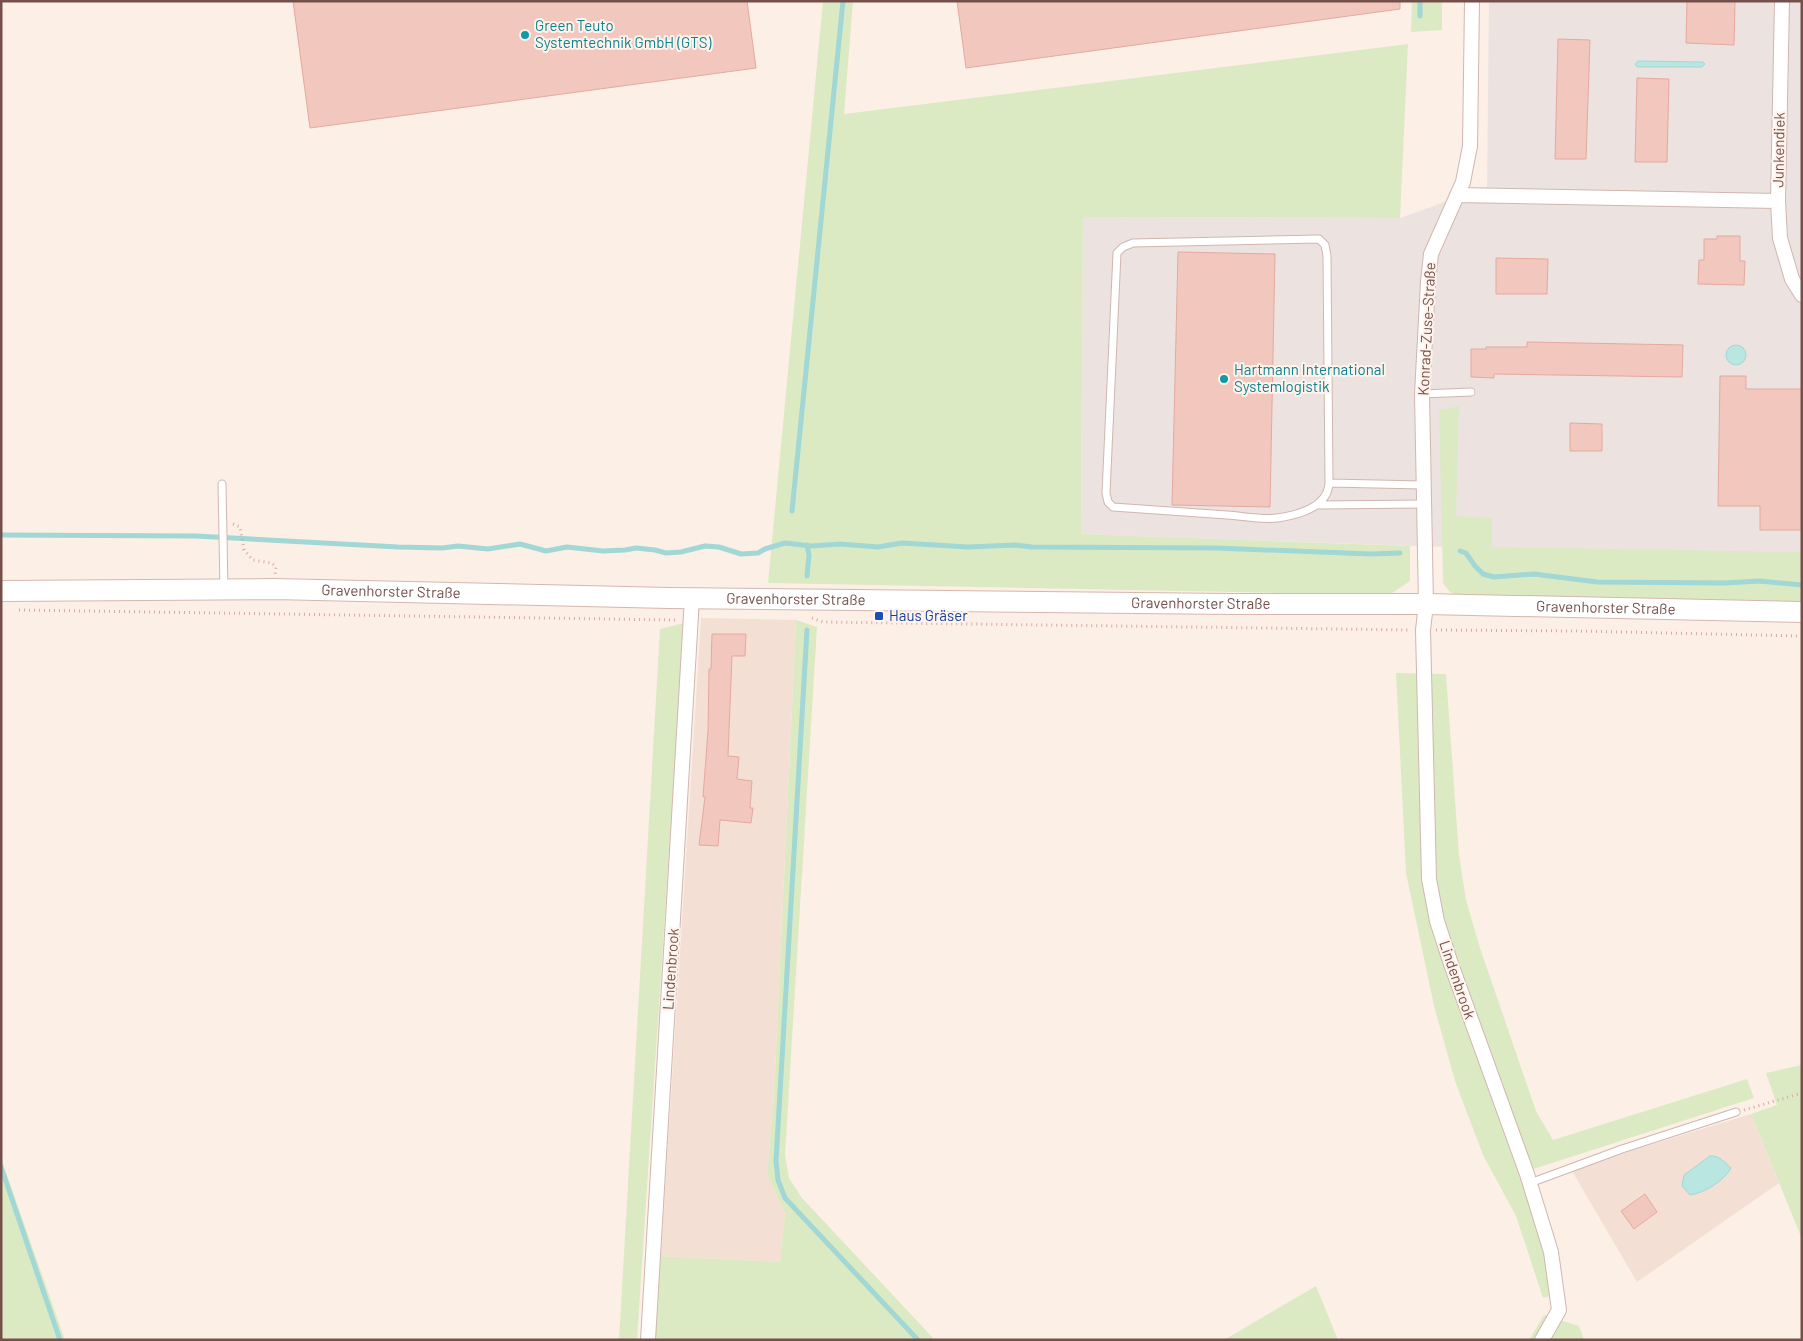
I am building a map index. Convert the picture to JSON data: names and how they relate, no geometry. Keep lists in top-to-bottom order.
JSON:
{
  "streets": {
    "main road": ["Gravenhorster Straße"],
    "street": ["Junkendiek", "Konrad-Zuse-Straße", "Lindenbrook"]
  },
  "crossings": [
    ["Konrad-Zuse-Straße", "Gravenhorster Straße"],
    ["Konrad-Zuse-Straße", "Lindenbrook"],
    ["Gravenhorster Straße", "Lindenbrook"]
  ],
  "places": {
    "other": ["Green Teuto Systemtechnik GmbH (GTS)", "Hartmann International Systemlogistik"],
    "transit": ["Haus Gräser"]
  }
}
